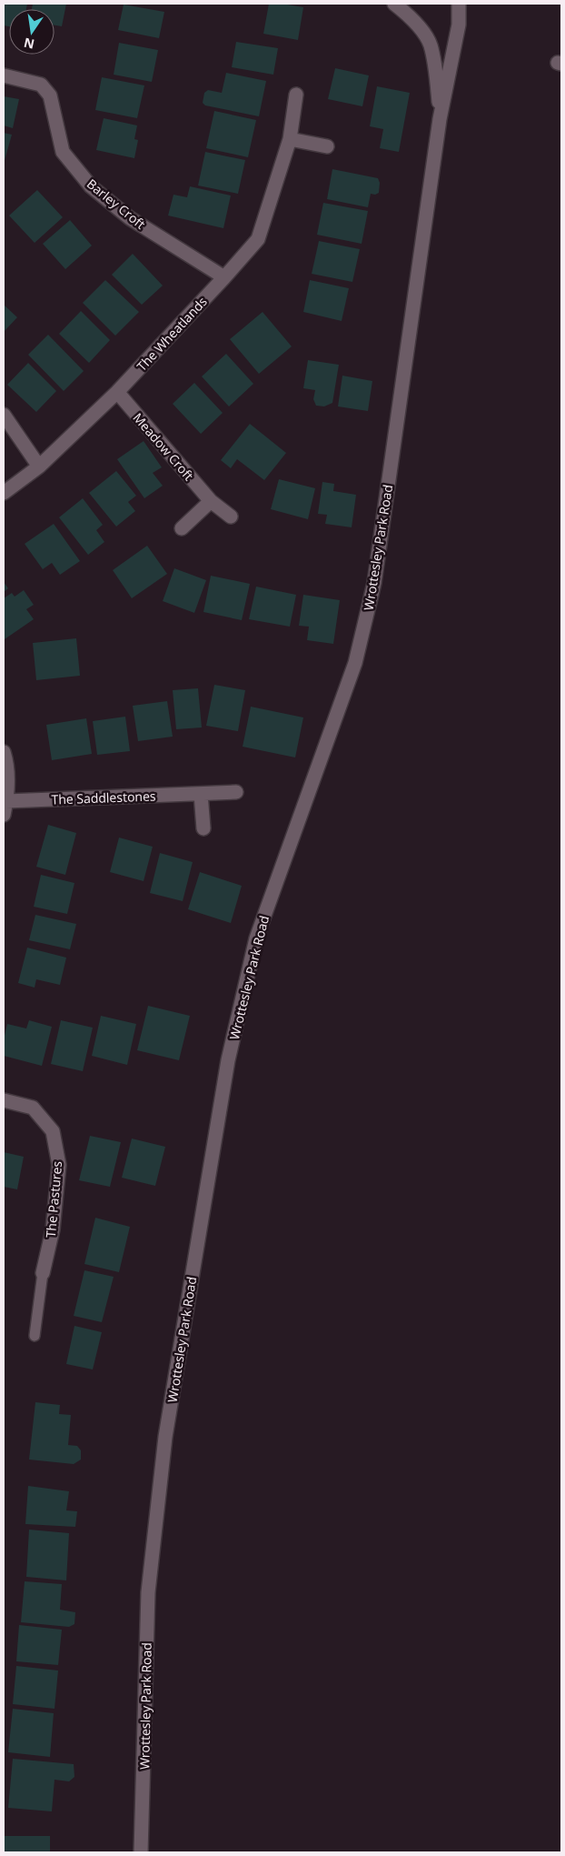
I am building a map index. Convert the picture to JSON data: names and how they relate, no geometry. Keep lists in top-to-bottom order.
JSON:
{
  "streets": {
    "street": [
      "Barley Croft",
      "The Wheatlands",
      "Meadow Croft",
      "Wrottesley Park Road",
      "The Saddlestones",
      "The Pastures"
    ]
  },
  "crossings": [
    ["Barley Croft", "The Wheatlands"],
    ["The Wheatlands", "Meadow Croft"]
  ],
  "north": "bottom"
}
